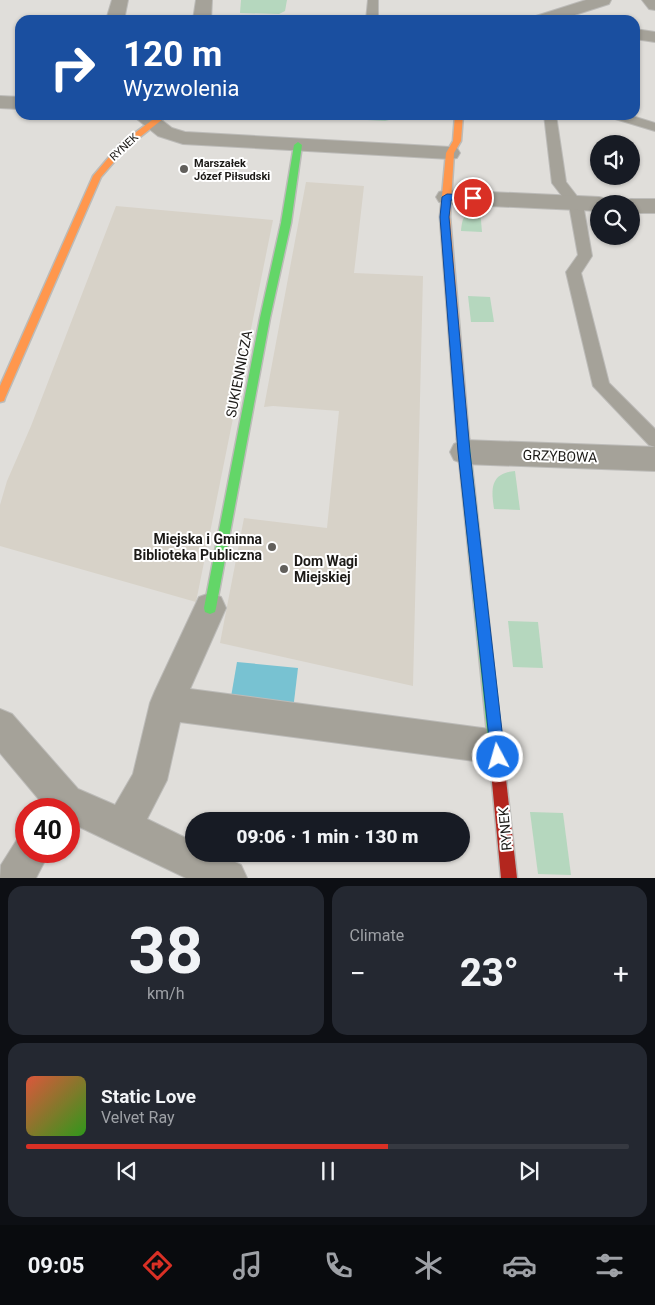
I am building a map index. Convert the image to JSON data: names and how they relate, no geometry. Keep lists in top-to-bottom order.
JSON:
{
  "streets": {
    "street": ["RYNEK", "SUKIENNICZA", "GRZYBOWA"]
  },
  "crossings": [
    ["RYNEK", "SUKIENNICZA"],
    ["RYNEK", "GRZYBOWA"]
  ],
  "places": ["Marszałek Józef Piłsudski", "Miejska i Gminna Biblioteka Publiczna", "Dom Wagi Miejskiej"],
  "page": {
    "turn": ["120 m", "Wyzwolenia"],
    "limit": "40",
    "trip": "09:06 · 1 min · 130 m",
    "tile": [
      ["38", "km/h"],
      "Climate"
    ],
    "heat": ["−", "23°", "+"],
    "song": ["Static Love", "Velvet Ray"],
    "tabs": "09:05"
  }
}
